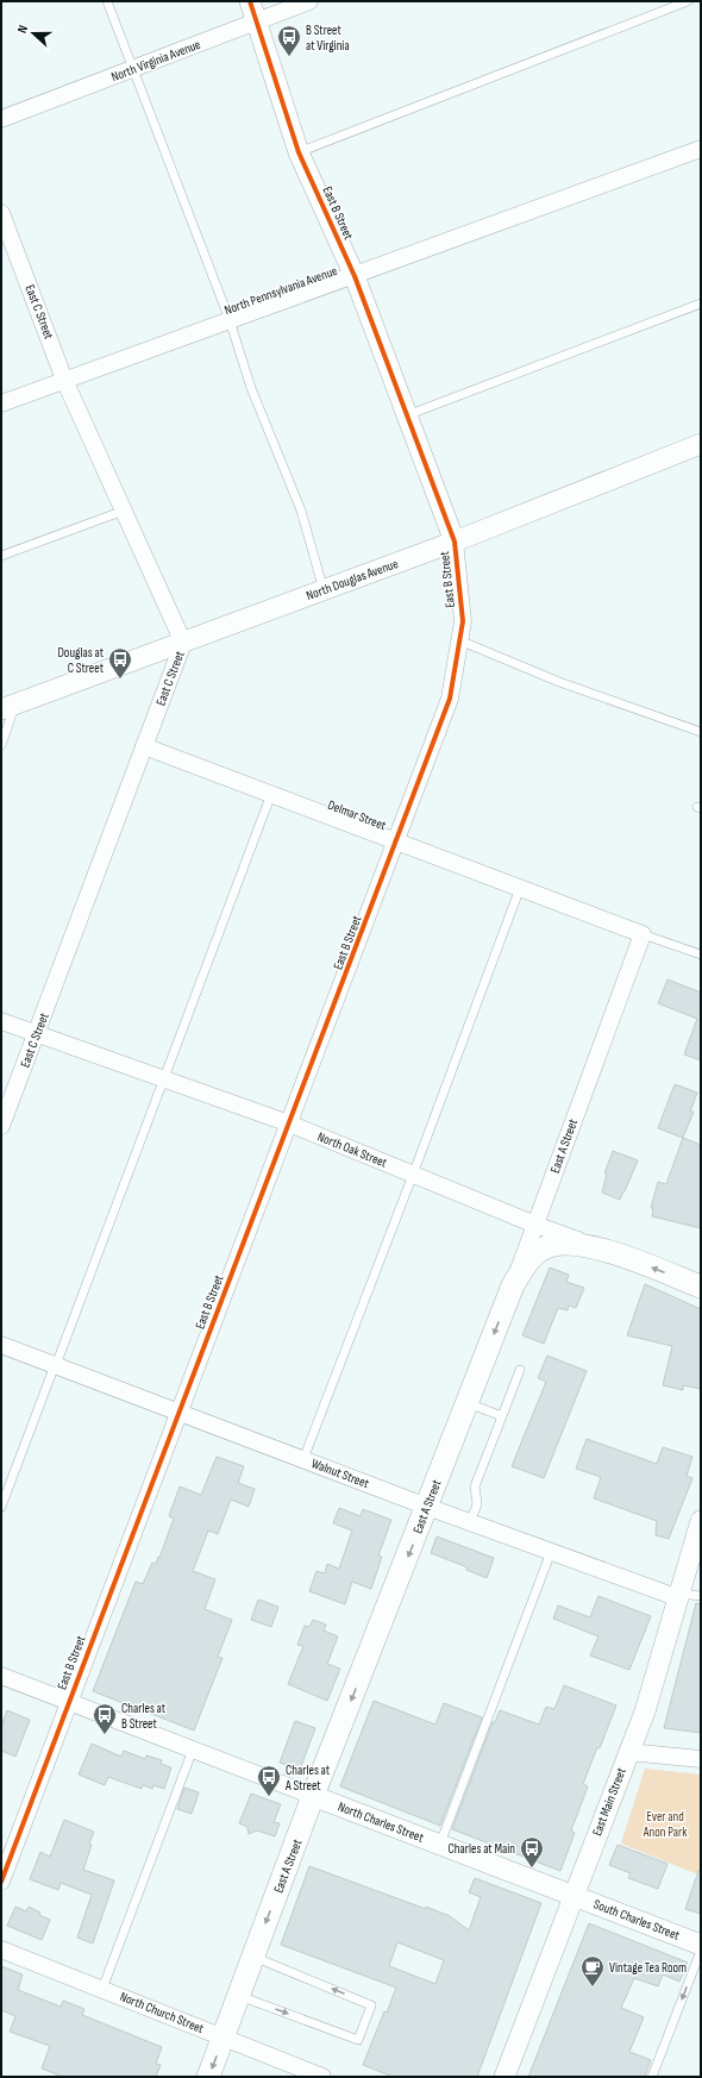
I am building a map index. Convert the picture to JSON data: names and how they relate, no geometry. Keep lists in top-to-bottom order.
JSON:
{
  "streets": {
    "main road": ["East A Street", "North Oak Street"],
    "street": [
      "North Virginia Avenue",
      "East B Street",
      "North Pennsylvania Avenue",
      "East C Street",
      "North Douglas Avenue",
      "Delmar Street",
      "Walnut Street",
      "East Main Street",
      "North Charles Street",
      "South Charles Street",
      "North Church Street"
    ]
  },
  "crossings": [
    ["North Virginia Avenue", "East B Street"],
    ["East B Street", "North Pennsylvania Avenue"],
    ["East B Street", "North Douglas Avenue"],
    ["East B Street", "Delmar Street"],
    ["East B Street", "North Oak Street"],
    ["East B Street", "Walnut Street"],
    ["East B Street", "North Charles Street"],
    ["North Pennsylvania Avenue", "East C Street"],
    ["East C Street", "North Douglas Avenue"],
    ["East C Street", "Delmar Street"],
    ["East C Street", "North Oak Street"],
    ["Delmar Street", "East A Street"],
    ["East A Street", "North Oak Street"],
    ["East A Street", "Walnut Street"],
    ["East A Street", "North Charles Street"],
    ["East A Street", "North Church Street"],
    ["Walnut Street", "East Main Street"],
    ["East Main Street", "North Charles Street"],
    ["East Main Street", "South Charles Street"],
    ["North Charles Street", "South Charles Street"]
  ],
  "one_way": ["East A Street"],
  "parks": ["Ever and Anon Park"],
  "places": {
    "bus stop": [
      "B Street at Virginia",
      "Douglas at C Street",
      "Charles at B Street",
      "Charles at A Street",
      "Charles at Main"
    ],
    "cafe": ["Vintage Tea Room"]
  },
  "north": "left"
}
